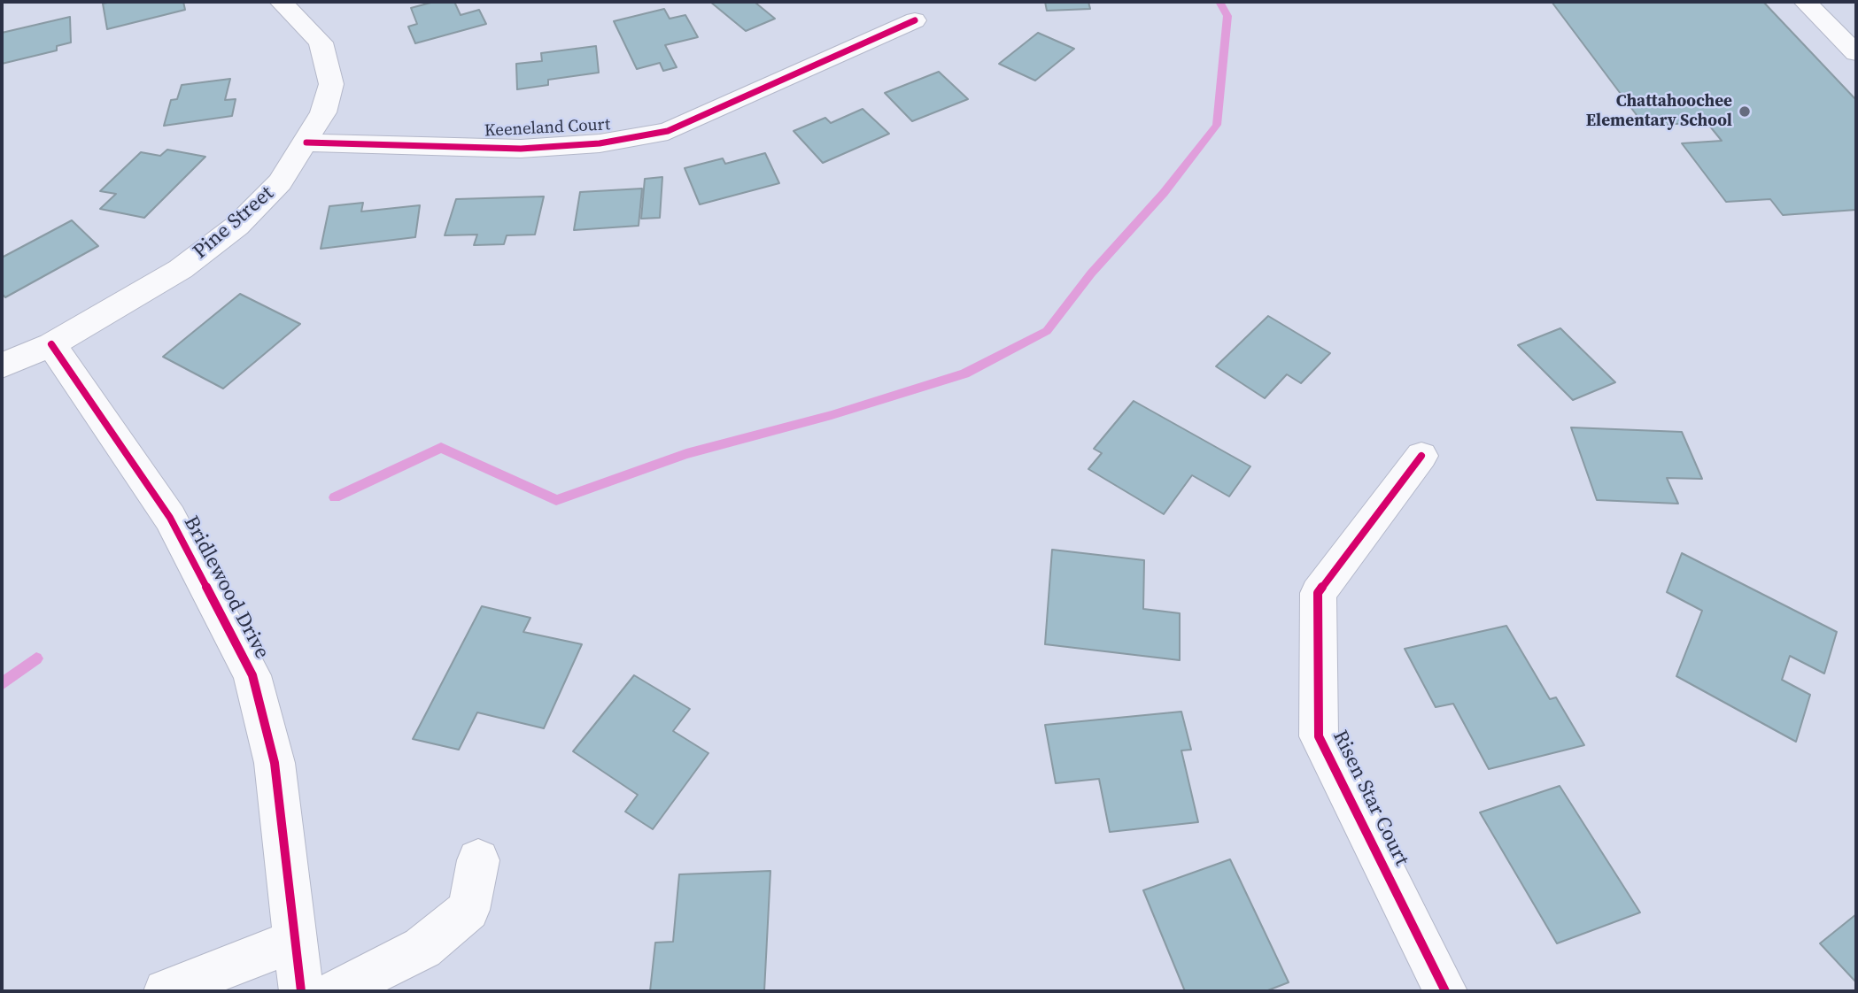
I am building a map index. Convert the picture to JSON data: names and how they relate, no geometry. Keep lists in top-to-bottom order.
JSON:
{
  "streets": {
    "street": [
      "Keeneland Court",
      "Pine Street",
      "Bridlewood Drive",
      "Risen Star Court"
    ]
  },
  "crossings": [
    ["Keeneland Court", "Pine Street"],
    ["Pine Street", "Bridlewood Drive"]
  ],
  "places": ["Chattahoochee Elementary School"]
}
